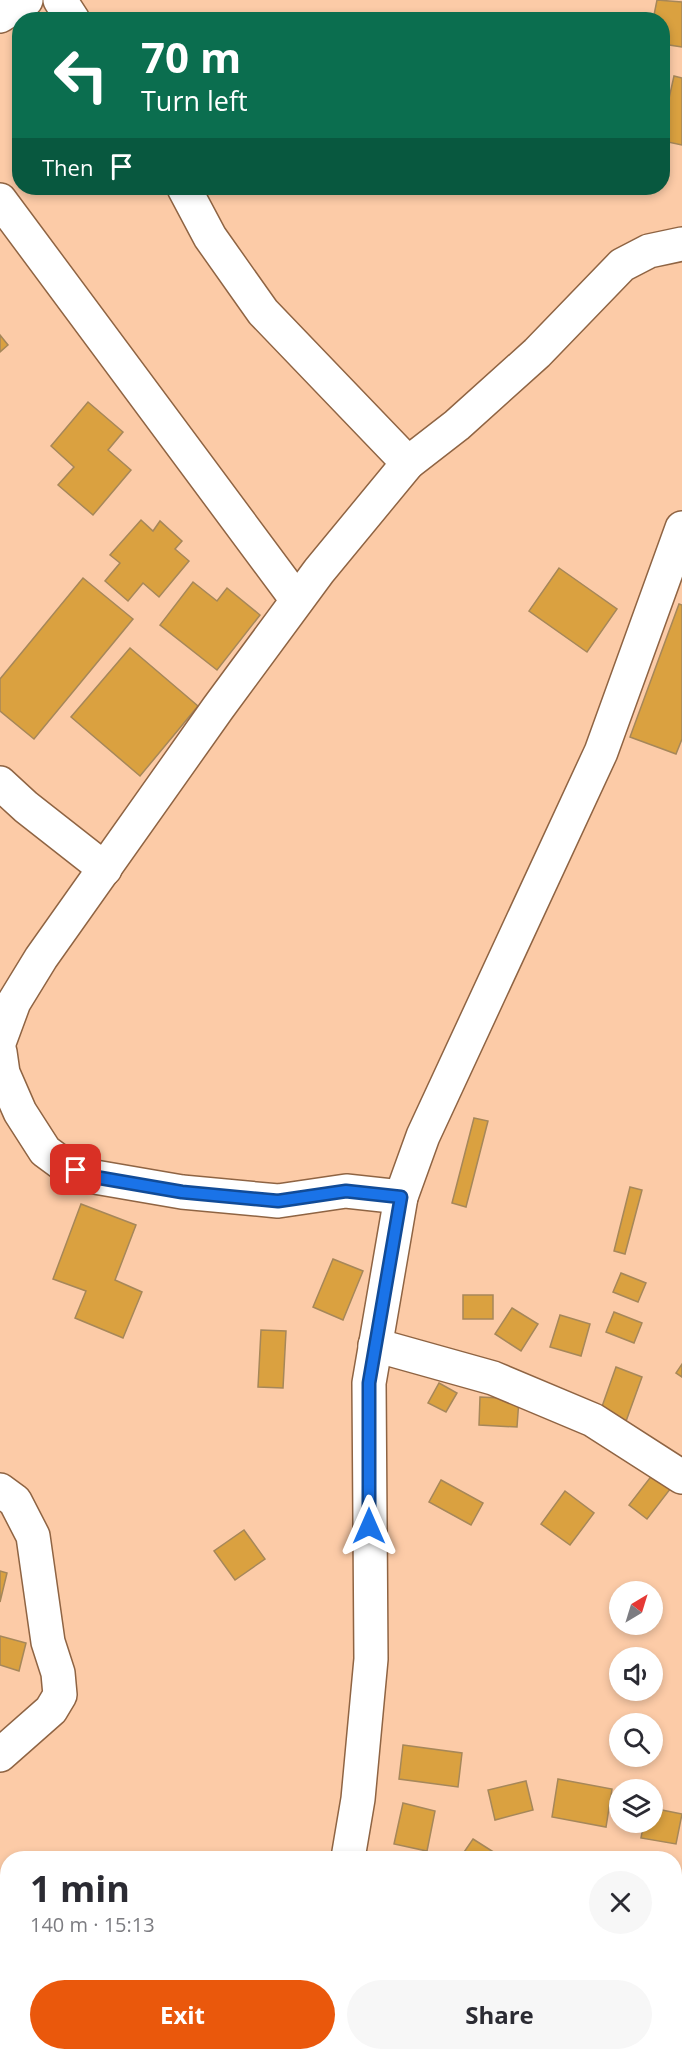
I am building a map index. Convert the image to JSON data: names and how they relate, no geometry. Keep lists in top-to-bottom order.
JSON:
{
  "north": "top right",
  "page": {
    "turn": ["70 m", "Turn left"],
    "then": "Then",
    "heading": ["1 min", "140 m · 15:13"],
    "buttons": ["Exit", "Share"]
  }
}
